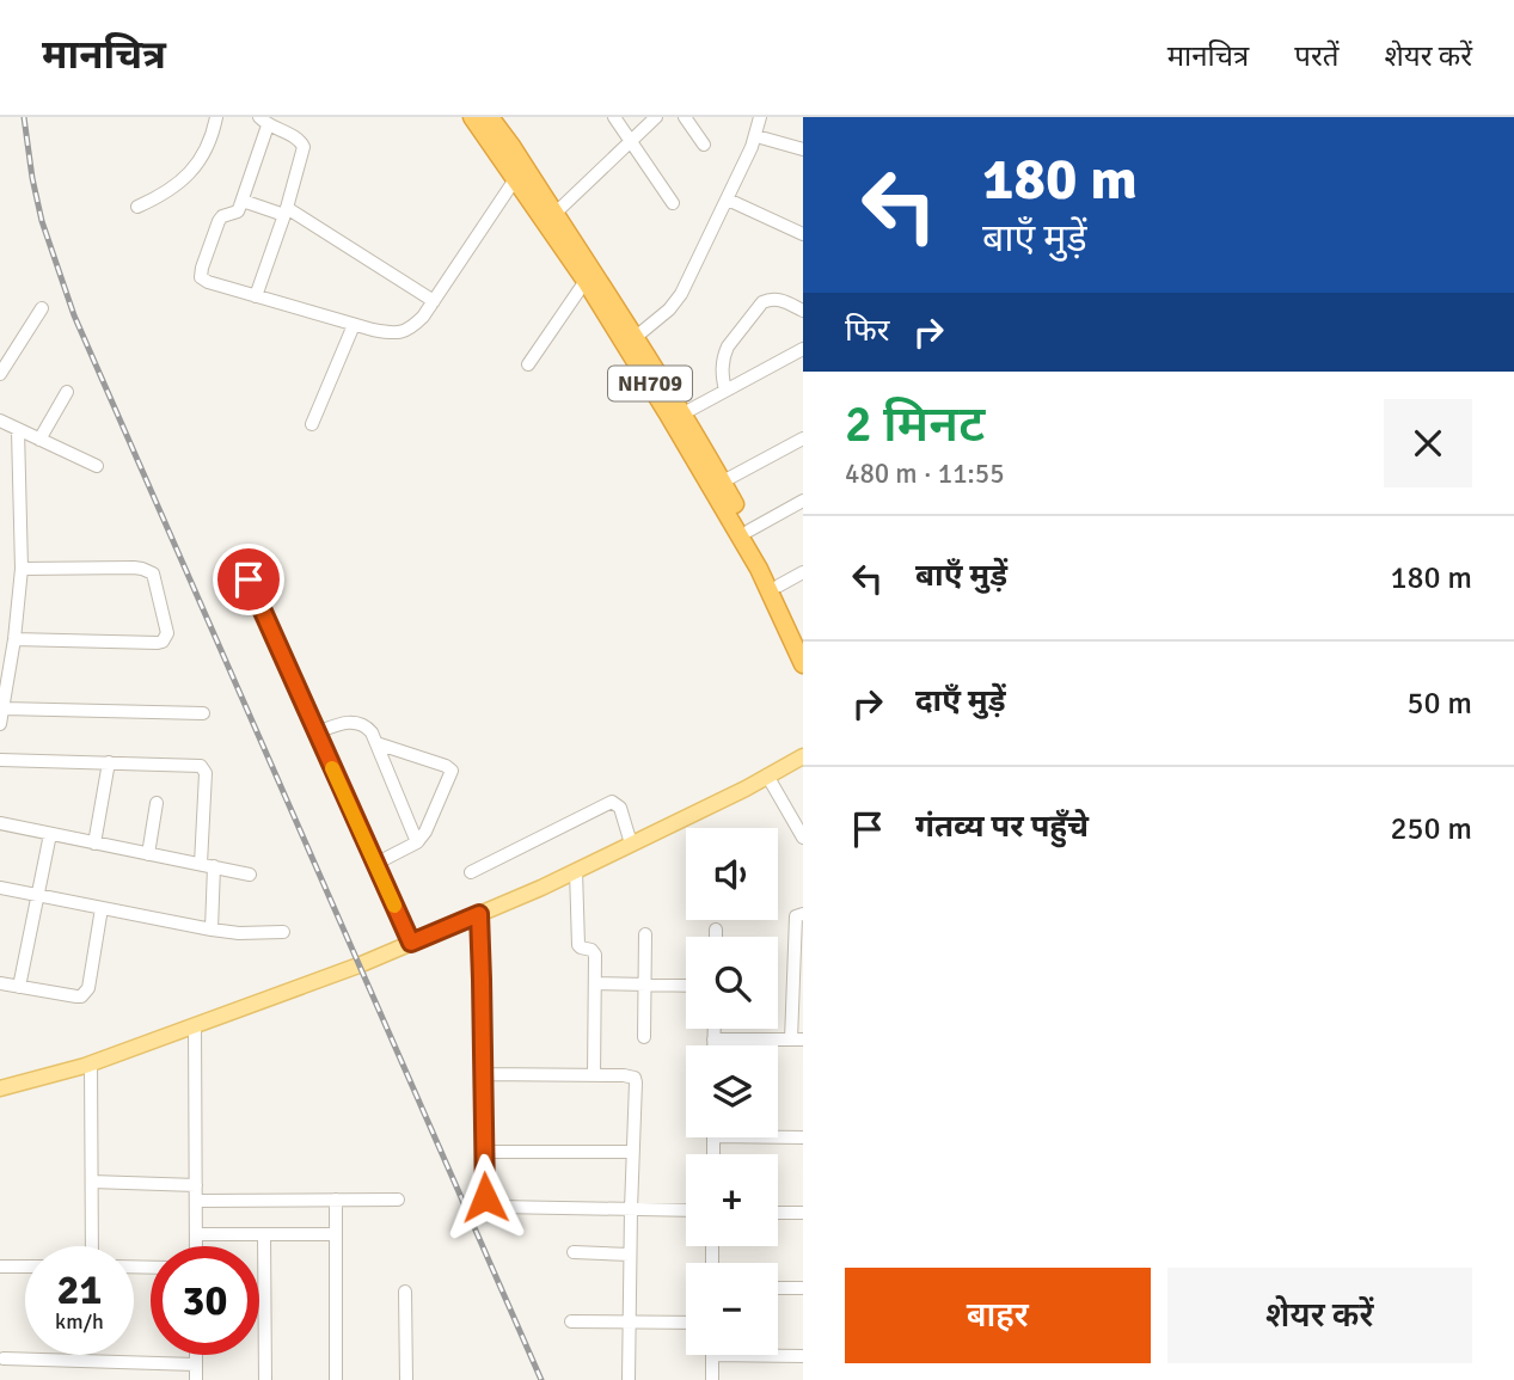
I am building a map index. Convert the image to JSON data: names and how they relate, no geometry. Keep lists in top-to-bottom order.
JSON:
{
  "streets": {
    "highway": ["NH709"]
  },
  "page": {
    "header": "मानचित्र",
    "nav": ["मानचित्र", "परतें", "शेयर करें"],
    "turn": ["180 m", "बाएँ मुड़ें"],
    "then": "फिर",
    "heading": ["2 मिनट", "480 m · 11:55"],
    "list": [
      {
        "name": "बाएँ मुड़ें",
        "value": "180 m"
      },
      {
        "name": "दाएँ मुड़ें",
        "value": "50 m"
      },
      {
        "name": "गंतव्य पर पहुँचे",
        "value": "250 m"
      }
    ],
    "map_buttons": ["+", "−"],
    "speed": "21 km/h",
    "limit": "30",
    "buttons": ["बाहर", "शेयर करें"]
  }
}
